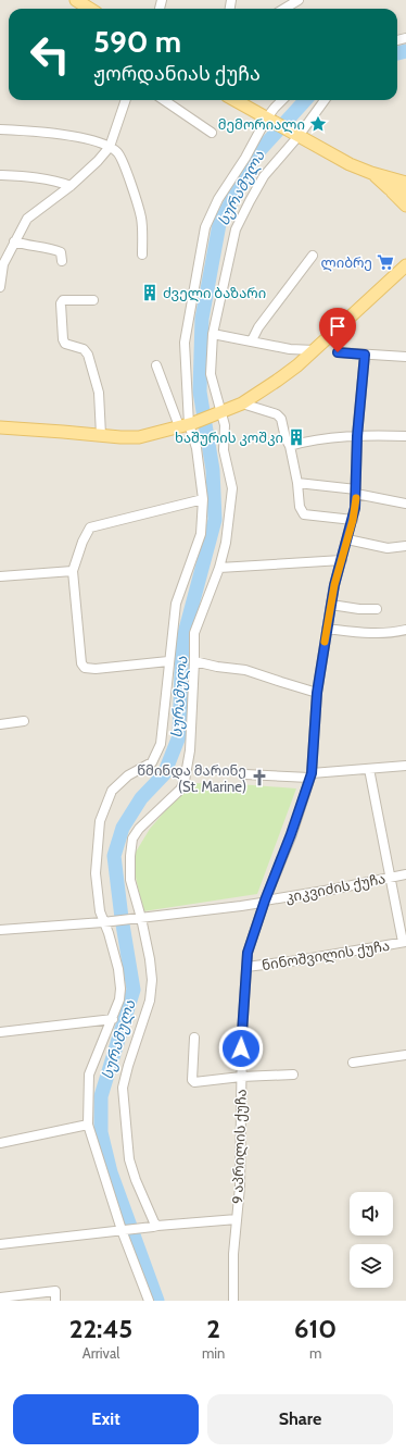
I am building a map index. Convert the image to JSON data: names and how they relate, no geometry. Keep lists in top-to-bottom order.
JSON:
{
  "streets": {
    "street": ["კიკვიძის ქუჩა", "ნინოშვილის ქუჩა", "9 აპრილის ქუჩა"]
  },
  "crossings": [
    ["კიკვიძის ქუჩა", "9 აპრილის ქუჩა"],
    ["ნინოშვილის ქუჩა", "9 აპრილის ქუჩა"]
  ],
  "water": ["სურამულა"],
  "places": {
    "place": ["მემორიალი"],
    "supermarket": ["ლიბრე"],
    "building": ["ძველი ბაზარი", "ხაშურის კოშკი"],
    "church": ["წმინდა მარინე (St. Marine)"]
  },
  "page": {
    "turn": ["590 m", "ჟორდანიას ქუჩა"],
    "eta": [
      "22:45",
      "Arrival",
      "2",
      "min",
      "610",
      "m"
    ],
    "buttons": ["Exit", "Share"]
  }
}
